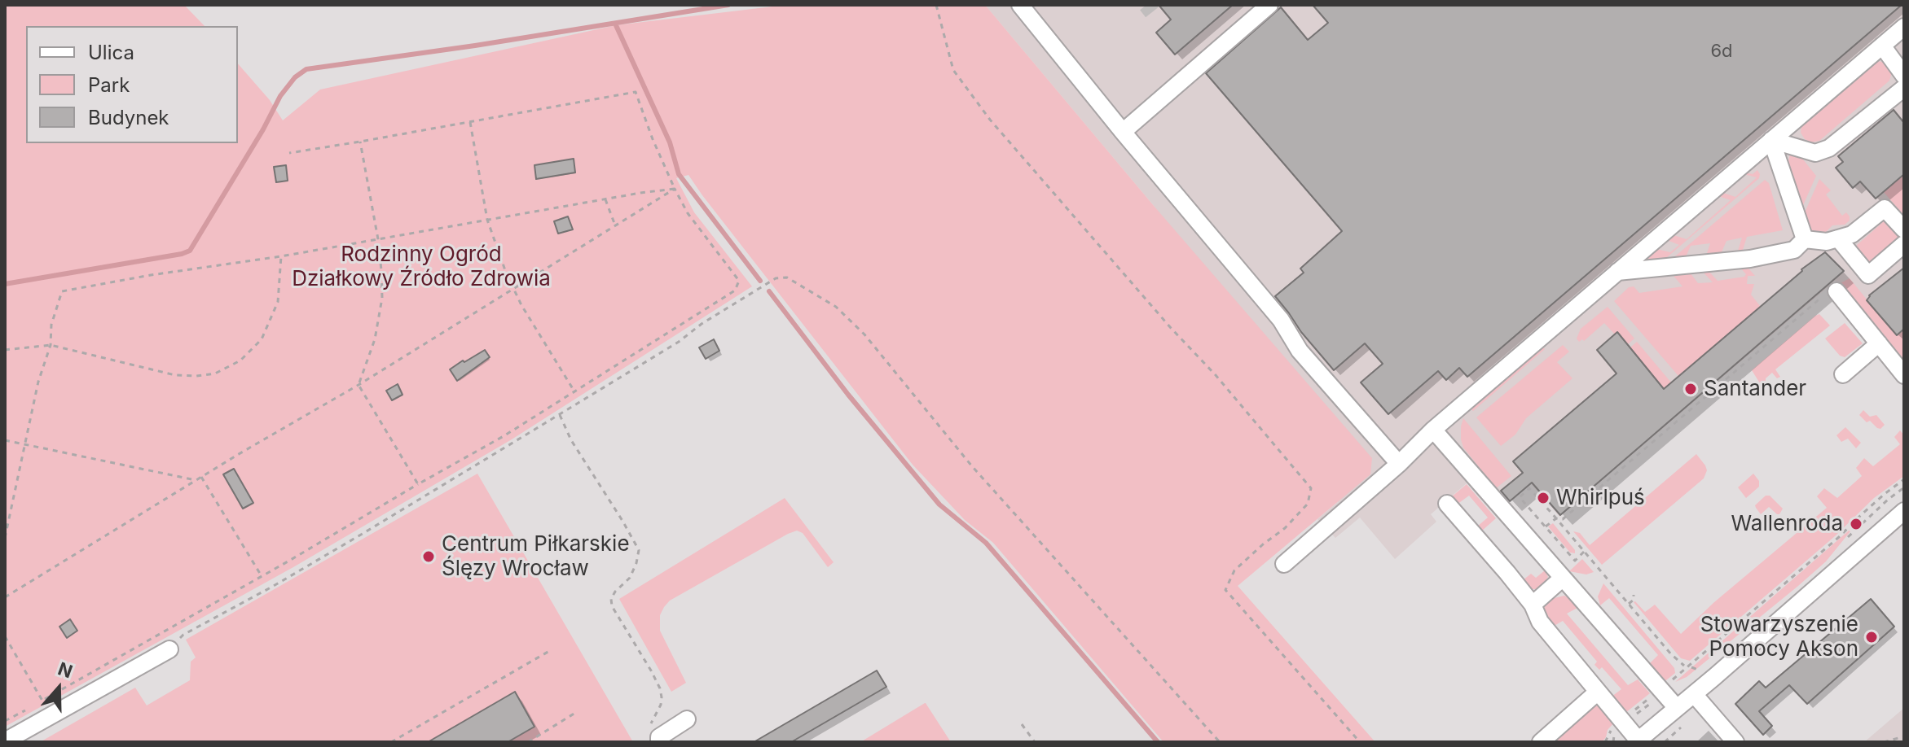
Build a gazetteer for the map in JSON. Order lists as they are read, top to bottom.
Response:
{
  "parks": ["Rodzinny Ogród Działkowy Źródło Zdrowia"],
  "places": [
    "Santander",
    "Whirlpuś",
    "Wallenroda",
    "Centrum Piłkarskie Ślęzy Wrocław",
    "Stowarzyszenie Pomocy Akson"
  ],
  "house_numbers": ["6d"],
  "legend": ["Ulica", "Park", "Budynek"],
  "north": "top"
}
